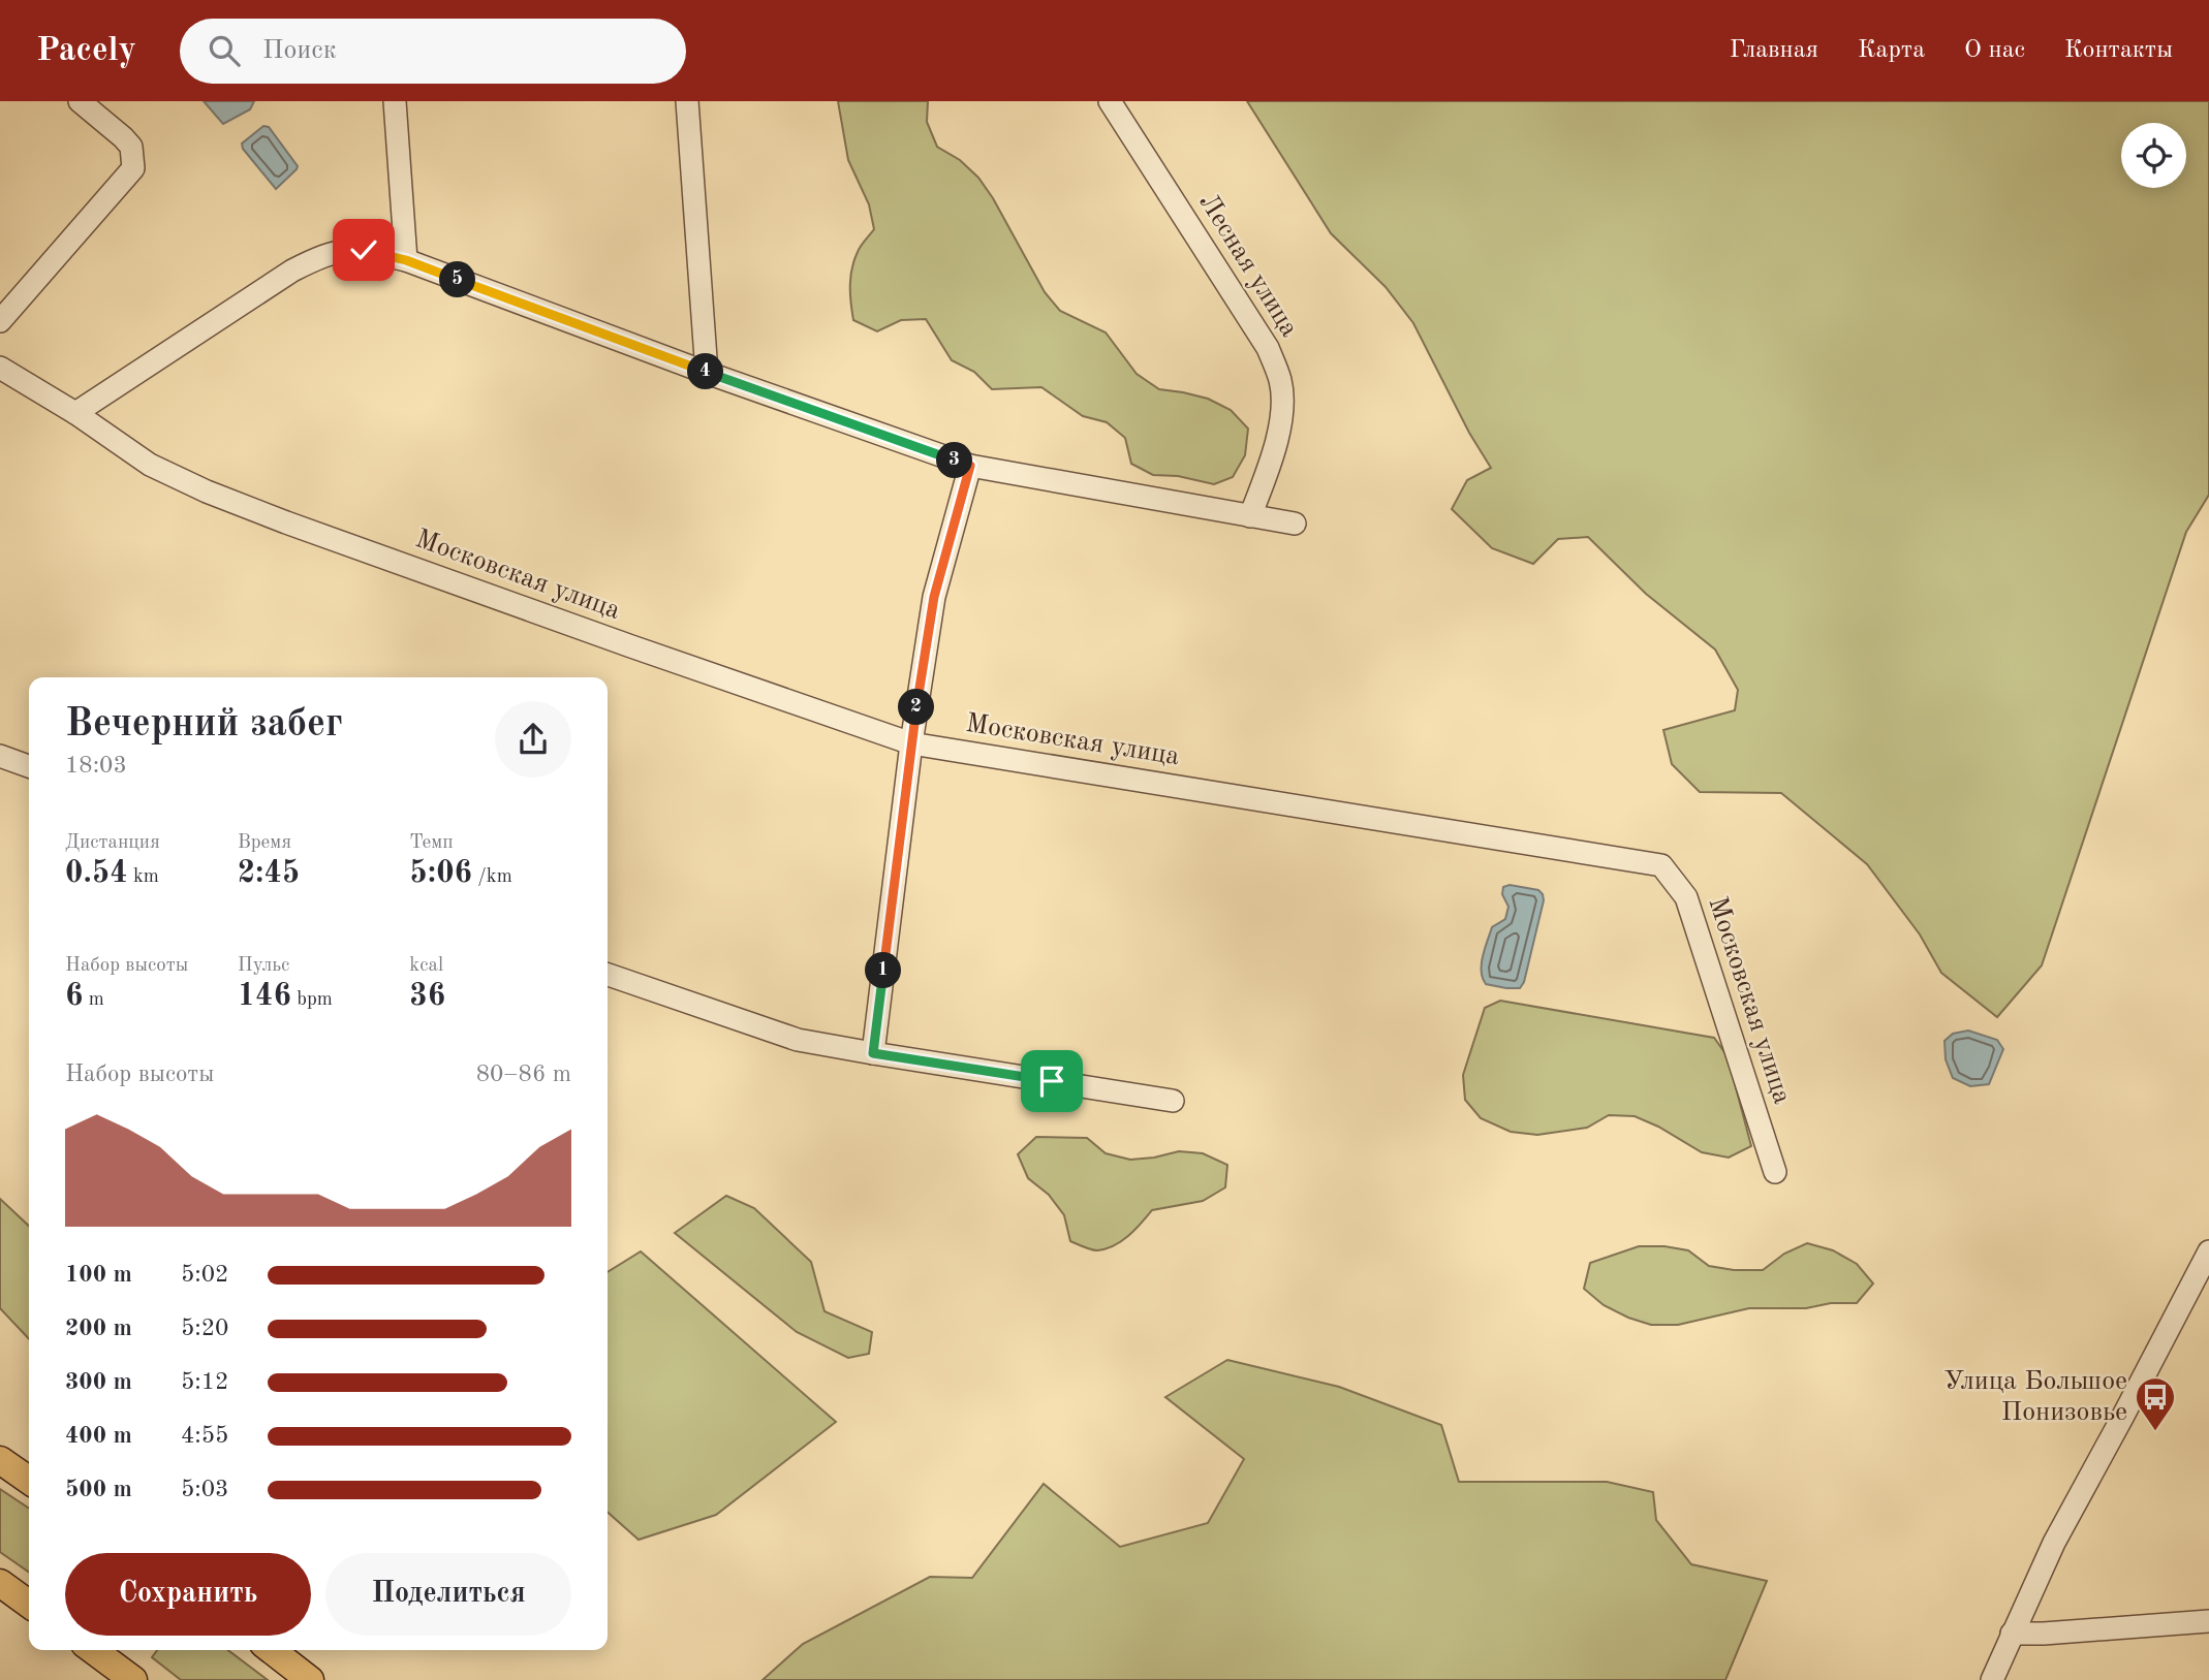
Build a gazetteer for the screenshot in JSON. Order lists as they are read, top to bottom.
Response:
{
  "streets": {
    "street": ["Лесная улица", "Московская улица"]
  },
  "places": {
    "bus stop": ["Улица Большое Понизовье"]
  },
  "page": {
    "header": "Pacely",
    "search": "Поиск",
    "nav": [
      "Главная",
      "Карта",
      "О нас",
      "Контакты"
    ],
    "pins": [
      "5",
      "4",
      "3",
      "2",
      "1"
    ],
    "heading": ["Вечерний забег", "18:03"],
    "stats": [
      ["Дистанция", "0.54 km"],
      ["Время", "2:45"],
      ["Темп", "5:06 /km"],
      ["Набор высоты", "6 m"],
      ["Пульс", "146 bpm"],
      ["kcal", "36"]
    ],
    "chart": ["Набор высоты", "80–86 m"],
    "list": [
      {
        "name": "100 m",
        "note": "5:02"
      },
      {
        "name": "200 m",
        "note": "5:20"
      },
      {
        "name": "300 m",
        "note": "5:12"
      },
      {
        "name": "400 m",
        "note": "4:55"
      },
      {
        "name": "500 m",
        "note": "5:03"
      }
    ],
    "buttons": ["Сохранить", "Поделиться"]
  }
}
